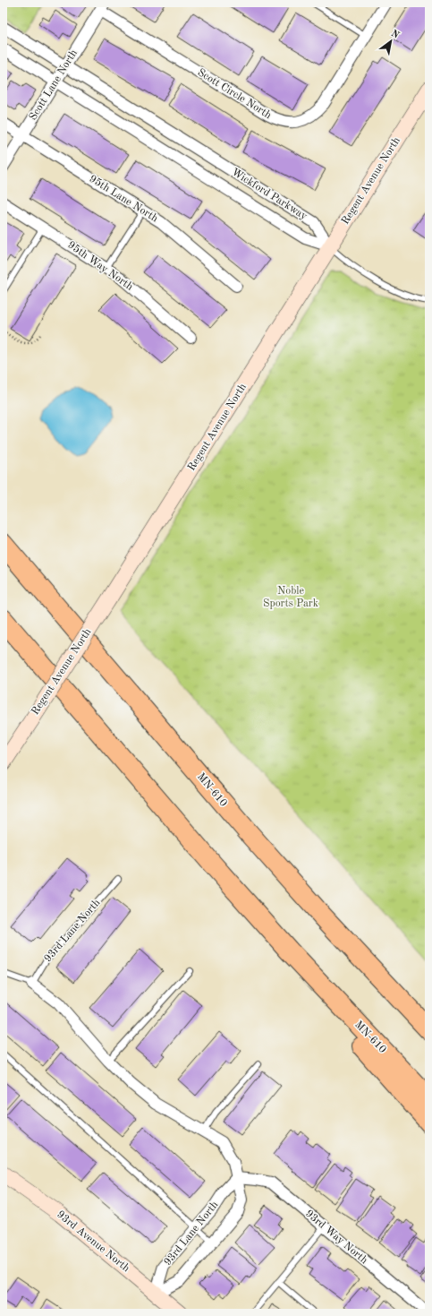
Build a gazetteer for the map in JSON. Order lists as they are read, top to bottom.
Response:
{
  "streets": {
    "highway": ["MN-610"],
    "street": [
      "Scott Lane North",
      "Scott Circle North",
      "Regent Avenue North",
      "Wickford Parkway",
      "95th Lane North",
      "95th Way North",
      "93rd Lane North",
      "93rd Way North",
      "93rd Avenue North"
    ]
  },
  "crossings": [
    ["Scott Lane North", "Scott Circle North"],
    ["Scott Lane North", "Wickford Parkway"],
    ["Scott Lane North", "95th Lane North"],
    ["Regent Avenue North", "Wickford Parkway"],
    ["93rd Lane North", "93rd Way North"],
    ["93rd Lane North", "93rd Avenue North"]
  ],
  "parks": ["Noble Sports Park"],
  "north": "top right"
}
